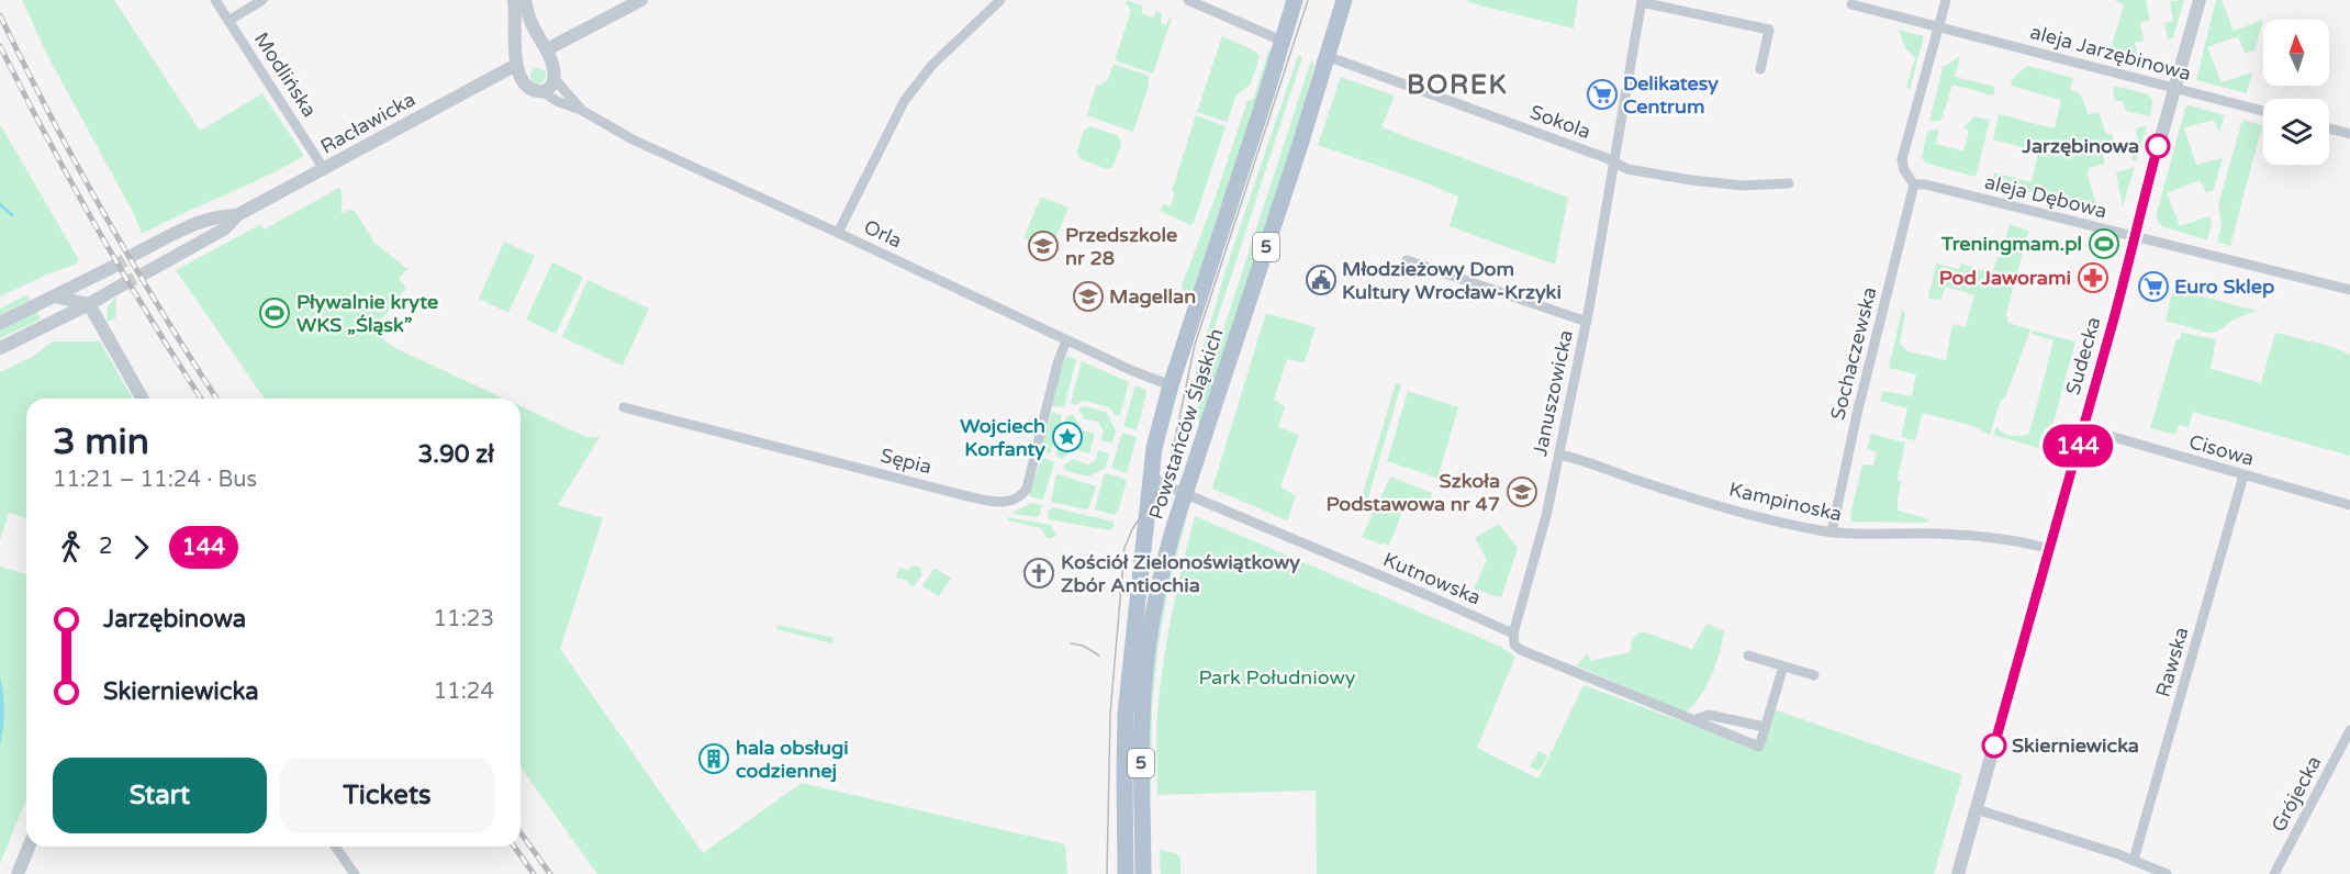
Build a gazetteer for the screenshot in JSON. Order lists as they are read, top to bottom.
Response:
{
  "streets": {
    "main road": ["5", "Powstańców Śląskich"],
    "street": [
      "aleja Jarzębinowa",
      "Modlińska",
      "Sokola",
      "Racławicka",
      "aleja Dębowa",
      "Orla",
      "Sochaczewska",
      "Sudecka",
      "Januszowicka",
      "Cisowa",
      "Sępia",
      "Kampinoska",
      "Kutnowska",
      "Rawska",
      "Grójecka"
    ]
  },
  "crossings": [
    ["aleja Jarzębinowa", "Sudecka"],
    ["Modlińska", "Racławicka"],
    ["Sokola", "Januszowicka"],
    ["Sokola", "Powstańców Śląskich"],
    ["aleja Dębowa", "Sochaczewska"],
    ["aleja Dębowa", "Sudecka"],
    ["Orla", "Powstańców Śląskich"],
    ["Orla", "Sępia"],
    ["Sochaczewska", "Kampinoska"],
    ["Sudecka", "Cisowa"],
    ["Sudecka", "Kampinoska"],
    ["Januszowicka", "Kampinoska"],
    ["Januszowicka", "Kutnowska"],
    ["Powstańców Śląskich", "Kutnowska"],
    ["Cisowa", "Rawska"]
  ],
  "districts": ["BOREK"],
  "parks": ["Park Południowy"],
  "places": {
    "supermarket": ["Delikatesy Centrum", "Euro Sklep"],
    "other": ["Jarzębinowa", "Skierniewicka"],
    "sports": ["Treningmam.pl", "Pływalnie kryte WKS „Śląsk”"],
    "school or university": ["Przedszkole nr 28", "Magellan", "Szkoła Podstawowa nr 47"],
    "pharmacy": ["Pod Jaworami"],
    "public building": ["Młodzieżowy Dom Kultury Wrocław-Krzyki"],
    "place": ["Wojciech Korfanty"],
    "church": ["Kościół Zielonoświątkowy Zbór Antiochia"],
    "building": ["hala obsługi codziennej"]
  },
  "lines": ["bus line 144"],
  "north": "top",
  "page": {
    "on_map": "144",
    "heading": ["3 min", "11:21 – 11:24 · Bus", "3.90 zł"],
    "legs": ["2", "144"],
    "list": [
      {
        "name": "Jarzębinowa",
        "value": "11:23"
      },
      {
        "name": "Skierniewicka",
        "value": "11:24"
      }
    ],
    "buttons": ["Start", "Tickets"]
  }
}
